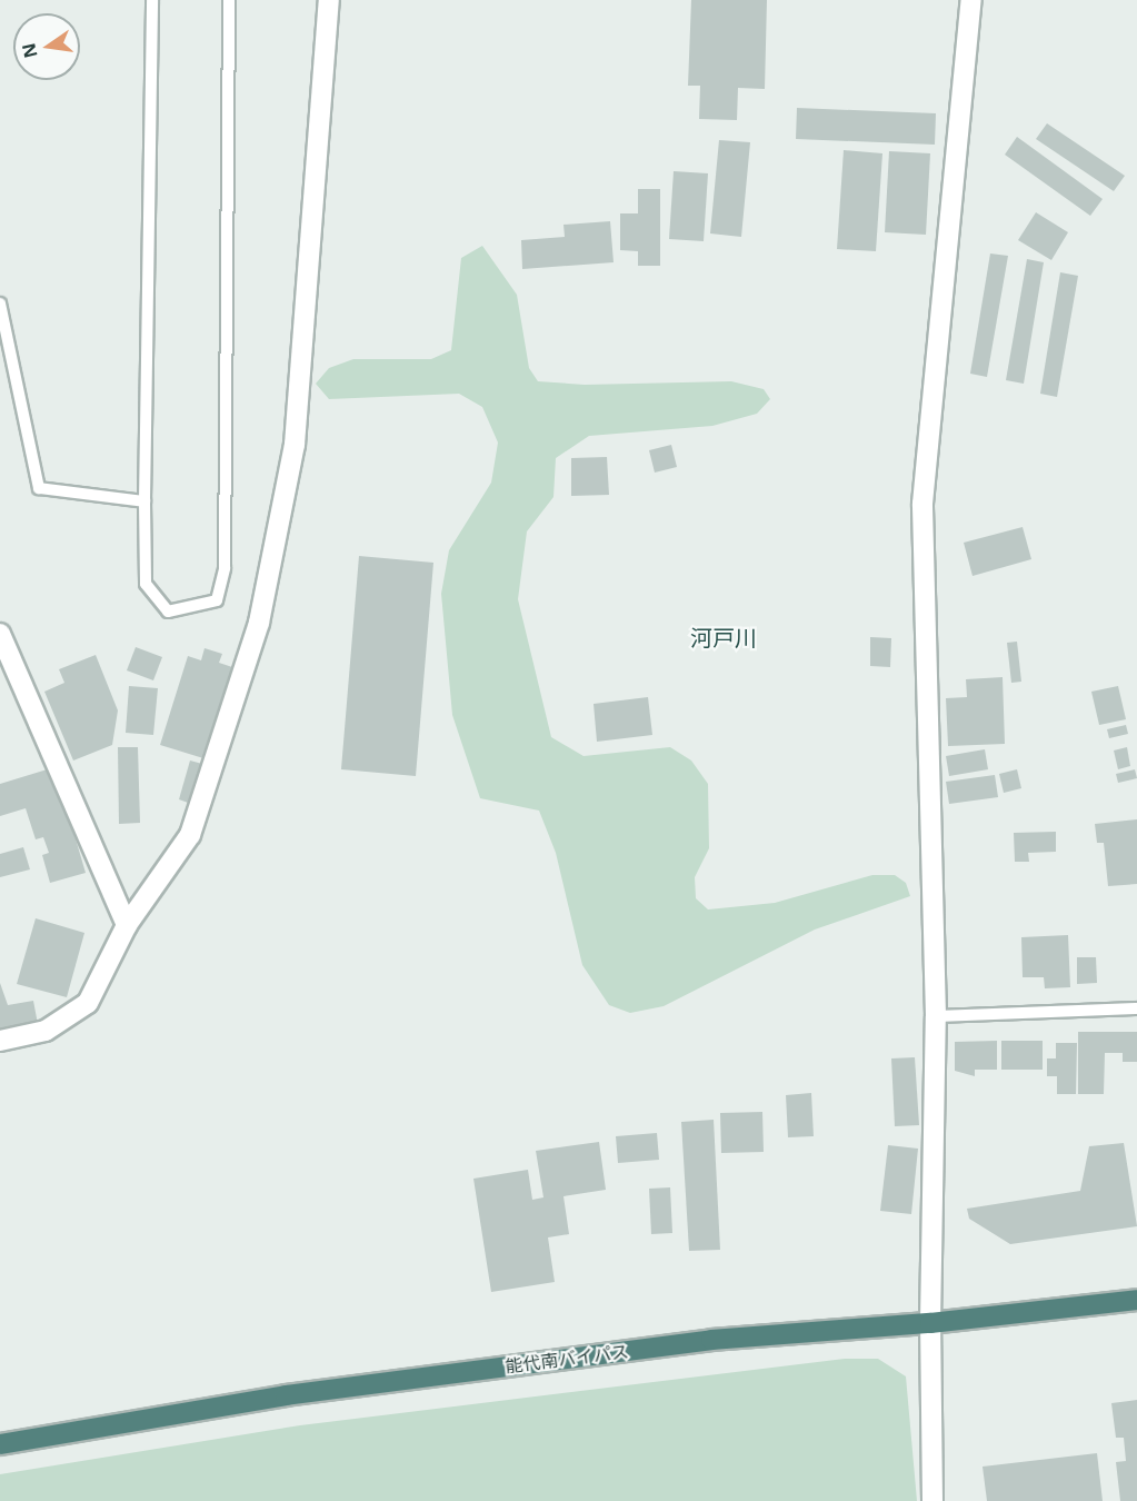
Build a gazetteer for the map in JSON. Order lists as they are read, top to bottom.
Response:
{
  "streets": {
    "highway": ["能代南バイパス"]
  },
  "districts": ["河戸川"],
  "north": "left"
}
